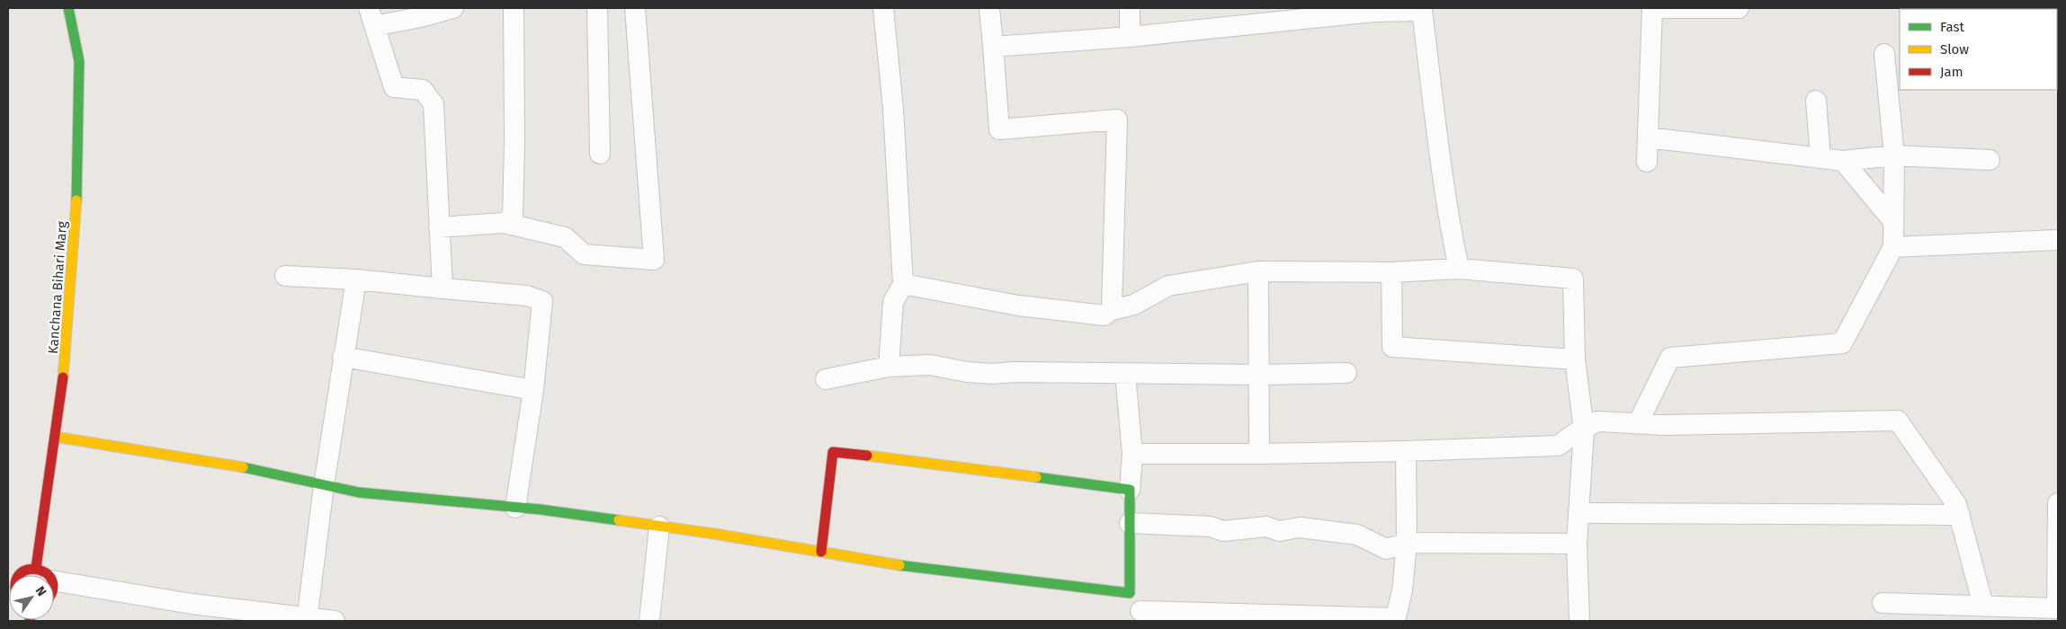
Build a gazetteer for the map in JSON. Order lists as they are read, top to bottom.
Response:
{
  "streets": {
    "street": ["Kanchana Bihari Marg"]
  },
  "legend": ["Fast", "Slow", "Jam"],
  "north": "top right"
}
